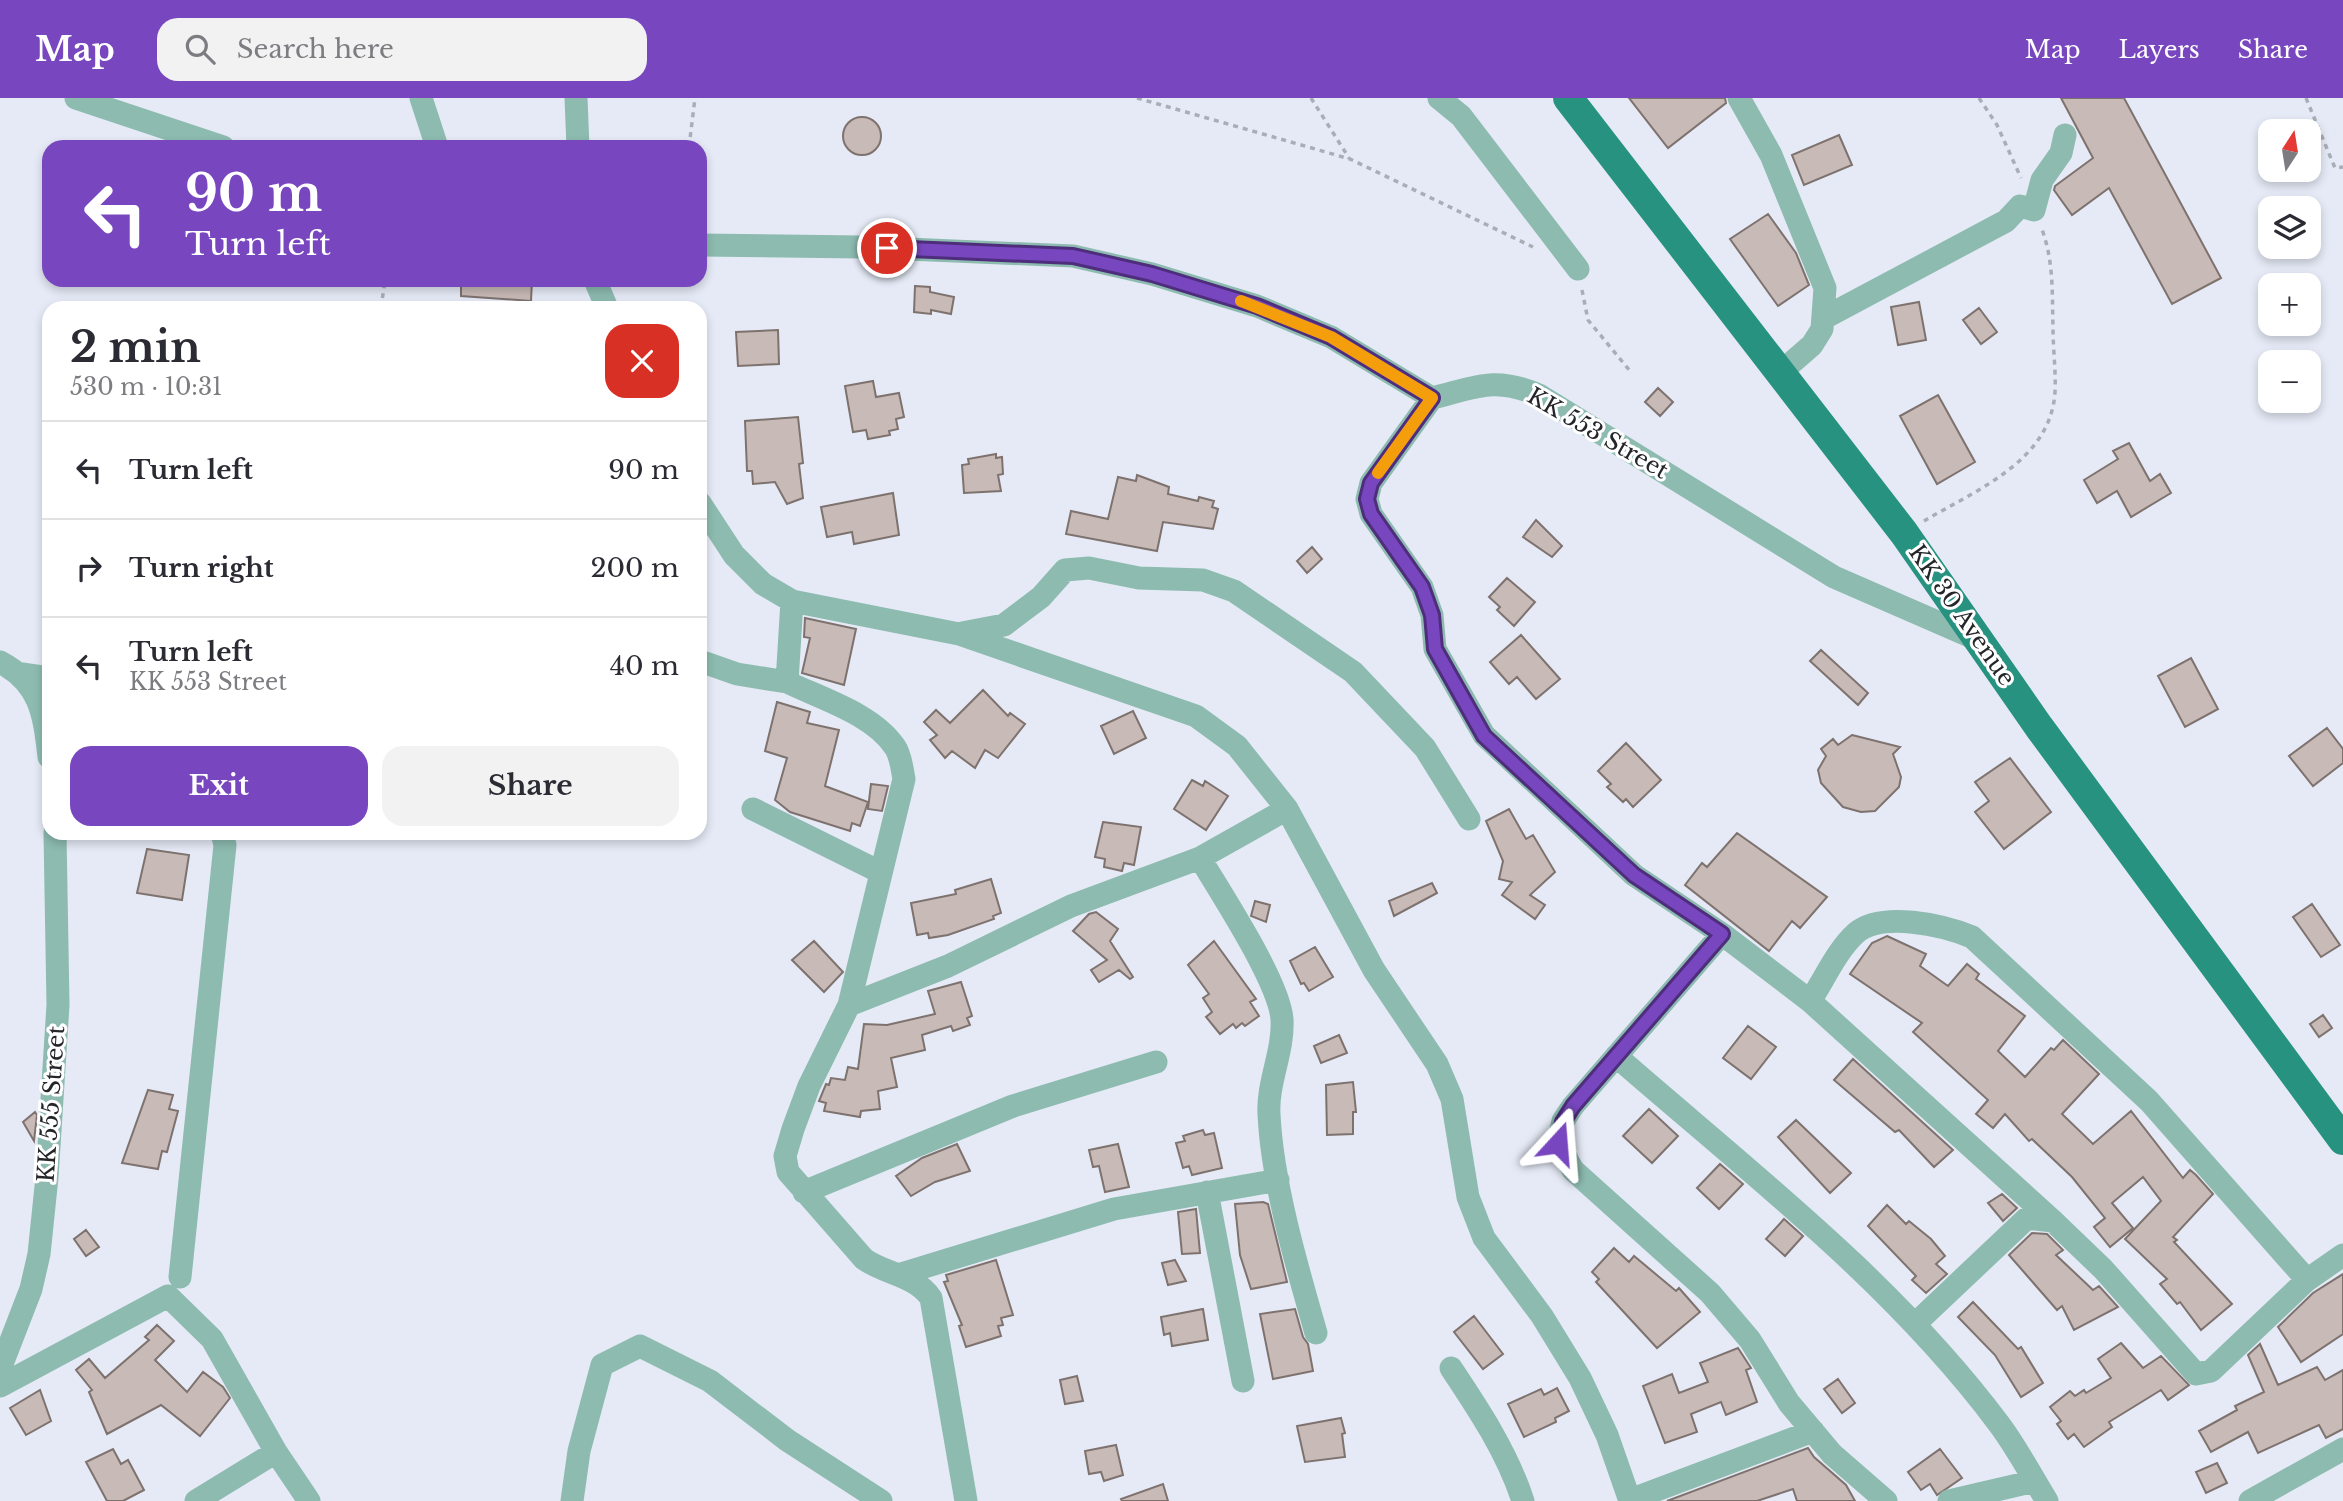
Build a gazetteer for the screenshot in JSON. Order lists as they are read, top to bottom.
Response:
{
  "streets": {
    "main road": ["KK 30 Avenue"],
    "street": ["KK 553 Street", "KK 555 Street"]
  },
  "crossings": [
    ["KK 553 Street", "KK 30 Avenue"]
  ],
  "north": "top",
  "page": {
    "header": "Map",
    "search": "Search here",
    "nav": ["Map", "Layers", "Share"],
    "map_buttons": ["+", "−"],
    "turn": ["90 m", "Turn left"],
    "heading": ["2 min", "530 m · 10:31"],
    "list": [
      {
        "name": "Turn left",
        "value": "90 m"
      },
      {
        "name": "Turn right",
        "value": "200 m"
      },
      {
        "name": "Turn left",
        "note": "KK 553 Street",
        "value": "40 m"
      }
    ],
    "buttons": ["Exit", "Share"]
  }
}
